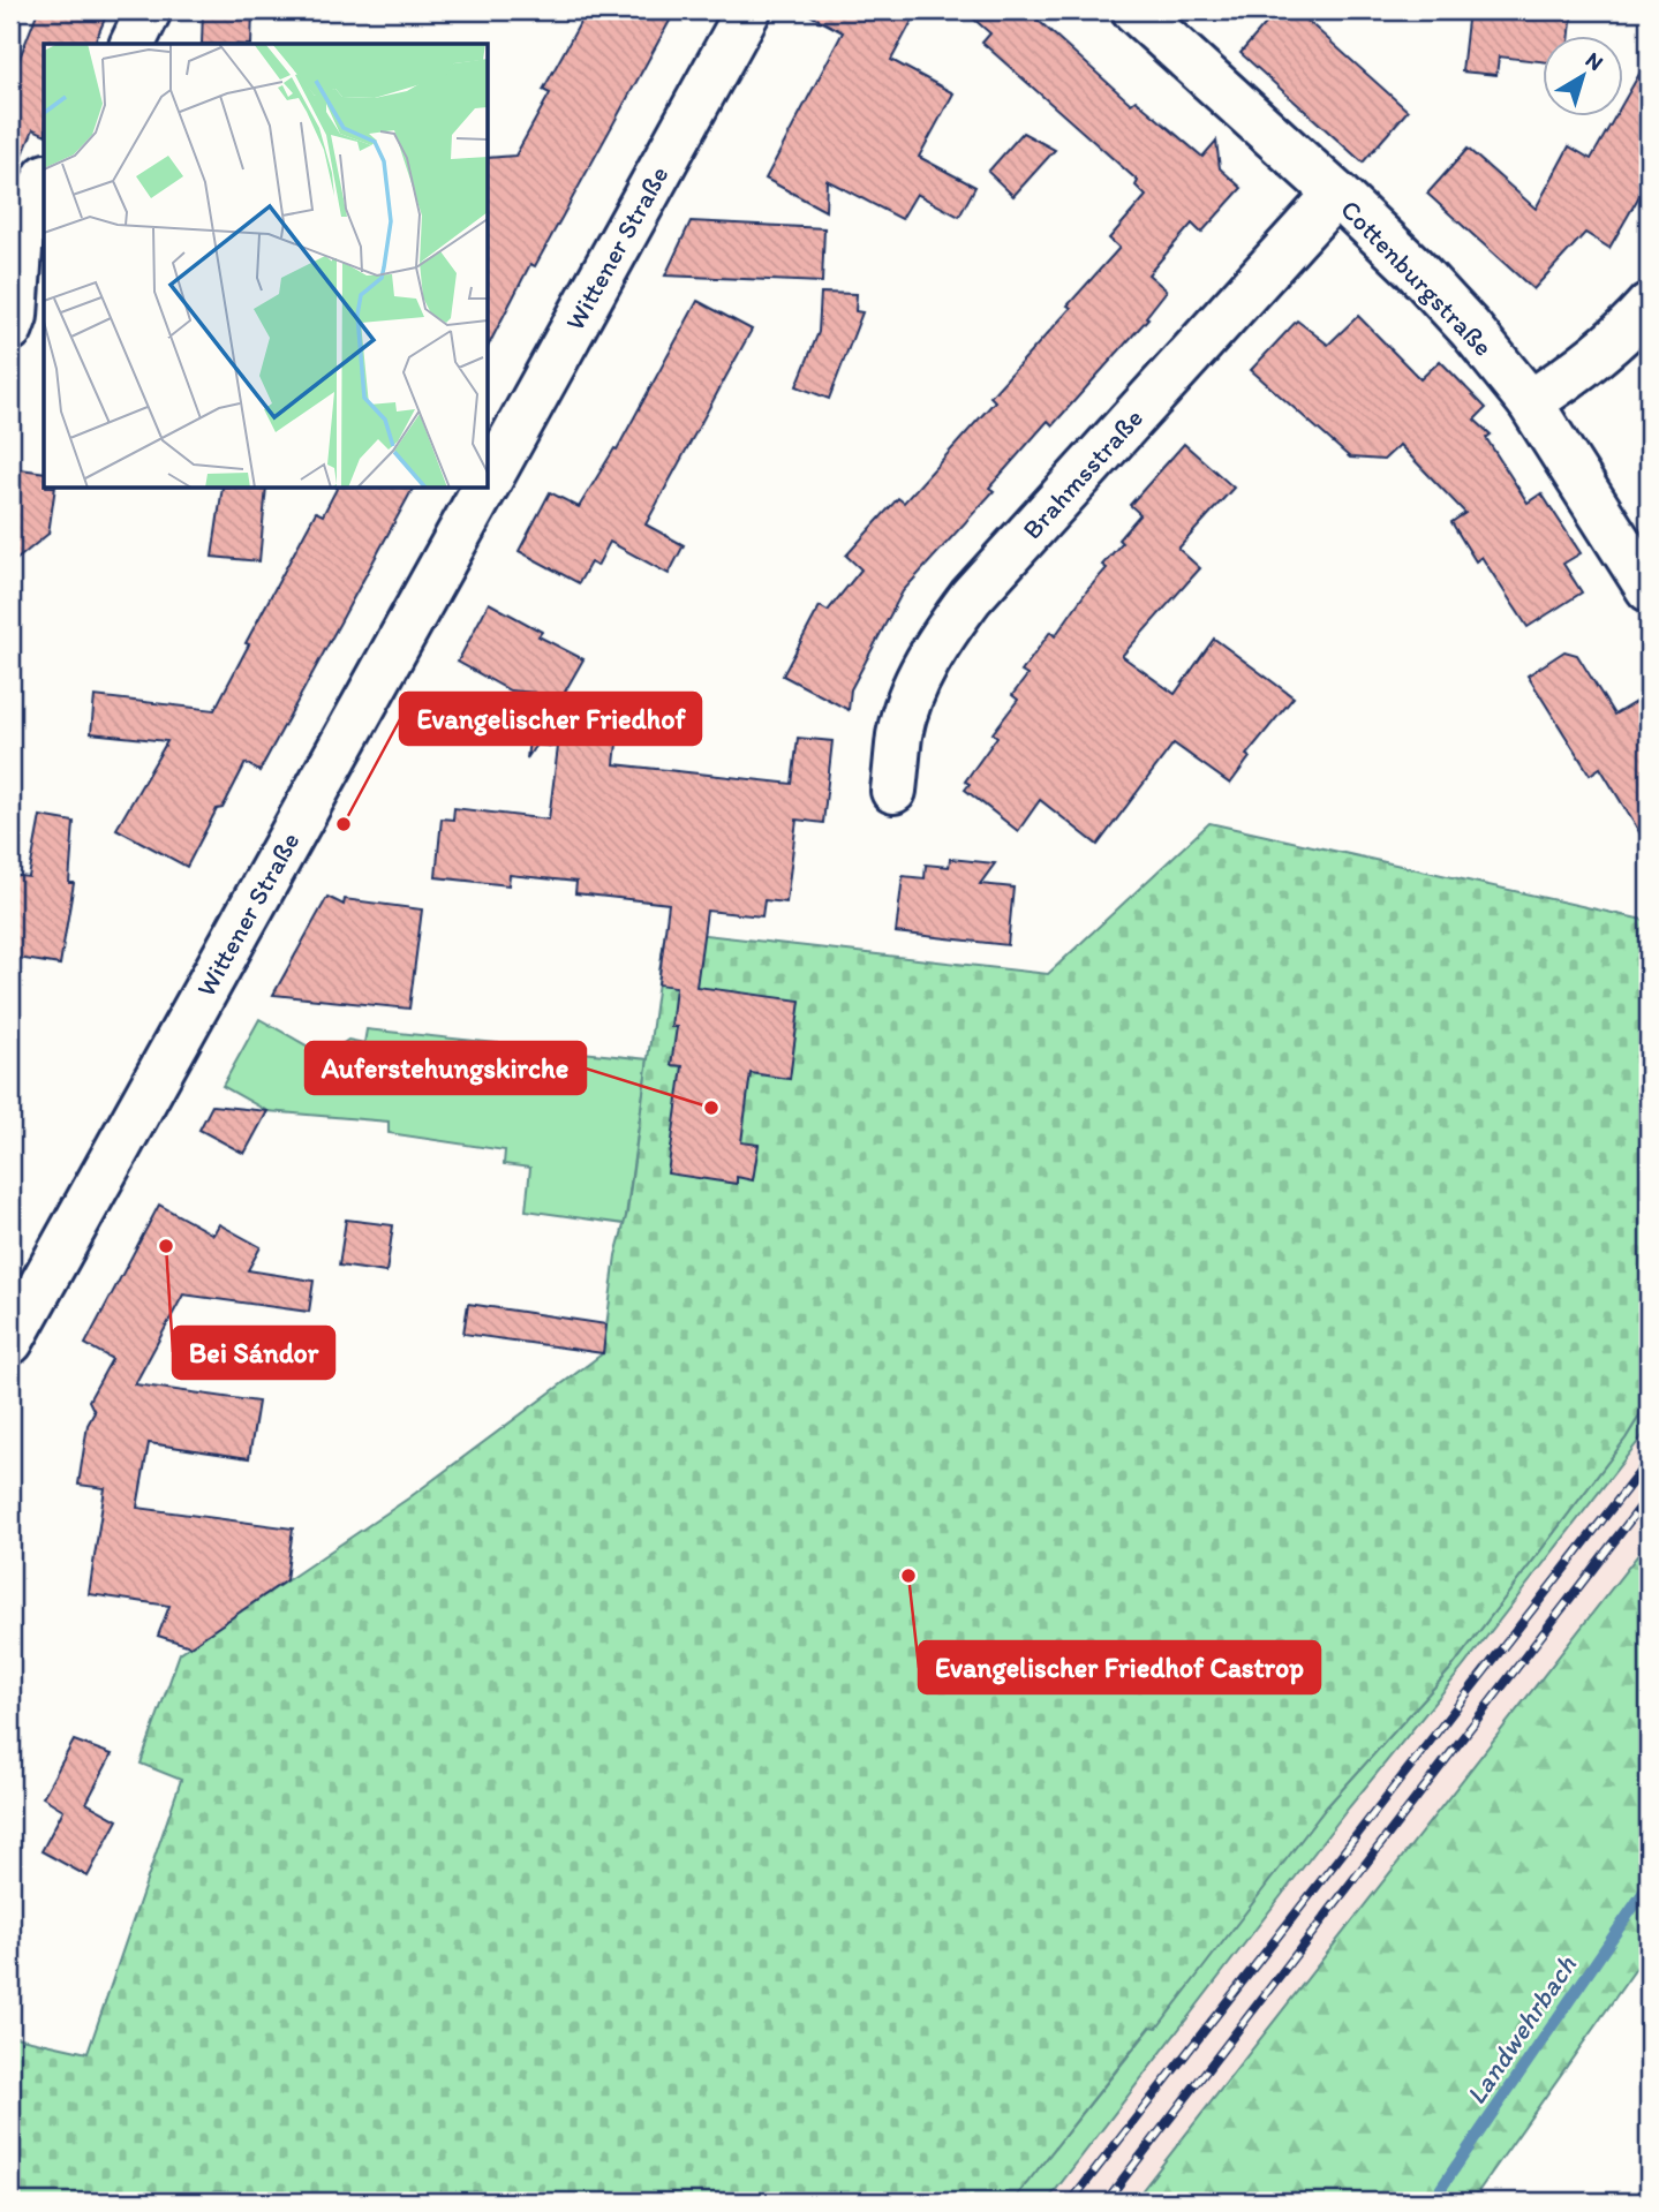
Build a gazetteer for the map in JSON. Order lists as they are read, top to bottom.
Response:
{
  "streets": {
    "street": ["Wittener Straße", "Cottenburgstraße", "Brahmsstraße"]
  },
  "crossings": [
    ["Cottenburgstraße", "Brahmsstraße"]
  ],
  "water": ["Landwehrbach"],
  "places": [
    "Evangelischer Friedhof",
    "Auferstehungskirche",
    "Bei Sándor",
    "Evangelischer Friedhof Castrop"
  ],
  "north": "top right"
}
